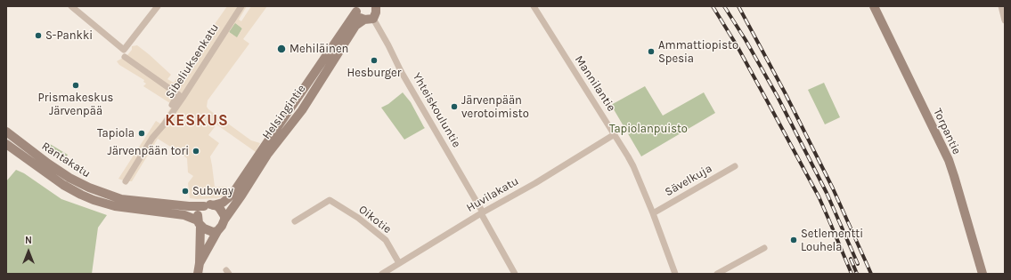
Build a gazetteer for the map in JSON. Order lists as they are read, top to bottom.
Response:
{
  "streets": {
    "street": [
      "Sibeliuksenkatu",
      "Mannilantie",
      "Yhteiskouluntie",
      "Helsingintie",
      "Torpantie",
      "Rantakatu",
      "Sävelkuja",
      "Huvilakatu",
      "Oikotie"
    ]
  },
  "crossings": [
    ["Mannilantie", "Sävelkuja"],
    ["Mannilantie", "Huvilakatu"],
    ["Yhteiskouluntie", "Helsingintie"],
    ["Yhteiskouluntie", "Huvilakatu"],
    ["Helsingintie", "Rantakatu"],
    ["Huvilakatu", "Oikotie"]
  ],
  "districts": ["KESKUS"],
  "parks": ["Tapiolanpuisto"],
  "places": [
    "S-Pankki",
    "Mehiläinen",
    "Ammattiopisto Spesia",
    "Hesburger",
    "Prismakeskus Järvenpää",
    "Järvenpään verotoimisto",
    "Tapiola",
    "Järvenpään tori",
    "Subway",
    "Setlementti Louhela"
  ],
  "north": "top"
}
